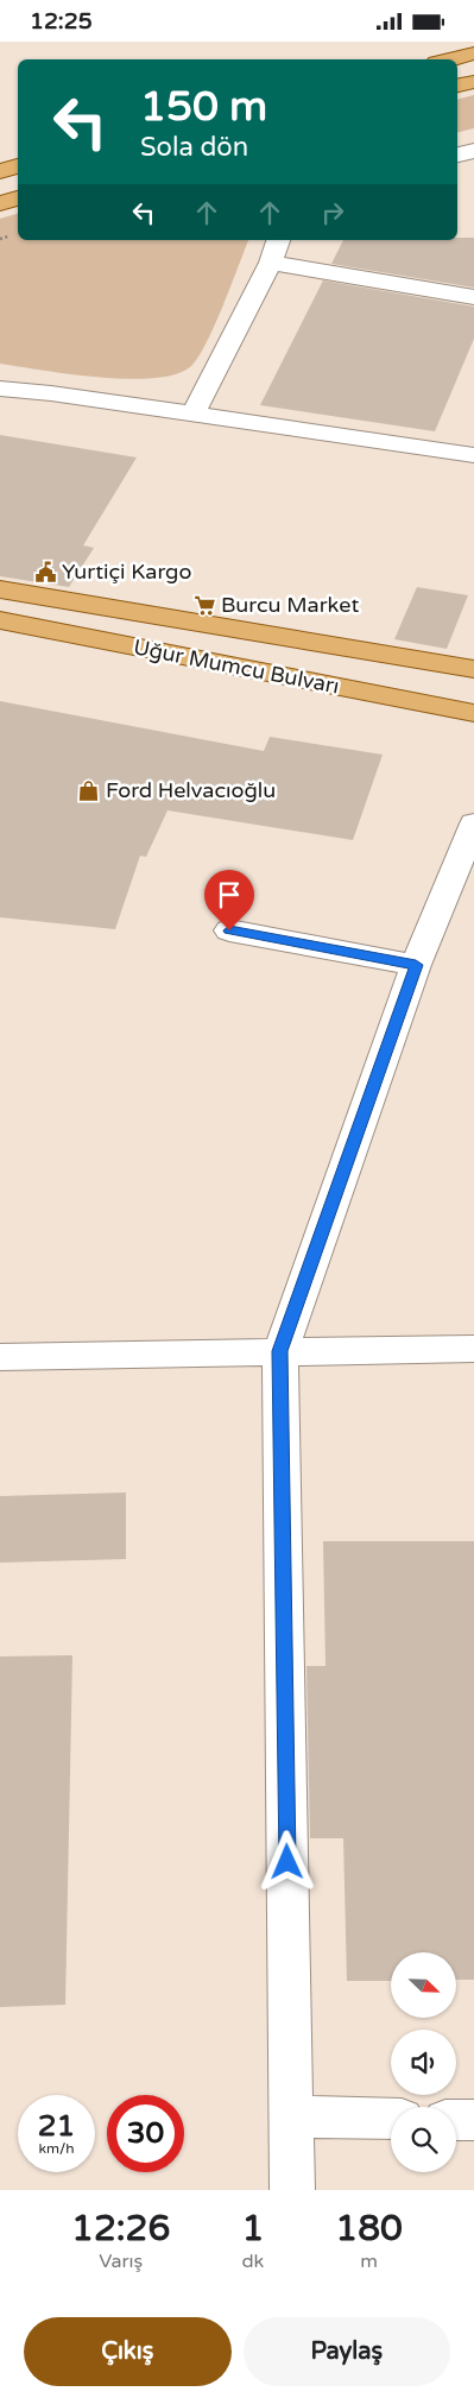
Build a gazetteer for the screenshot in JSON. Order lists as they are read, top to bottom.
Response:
{
  "streets": {
    "main road": ["Uğur Mumcu Bulvarı"]
  },
  "places": {
    "public building": ["Yurtiçi Kargo"],
    "supermarket": ["Burcu Market"],
    "shop": ["Ford Helvacıoğlu"]
  },
  "north": "bottom right",
  "page": {
    "status": "12:25",
    "turn": ["150 m", "Sola dön"],
    "speed": "21 km/h",
    "limit": "30",
    "eta": [
      "12:26",
      "Varış",
      "1",
      "dk",
      "180",
      "m"
    ],
    "buttons": ["Çıkış", "Paylaş"]
  }
}
